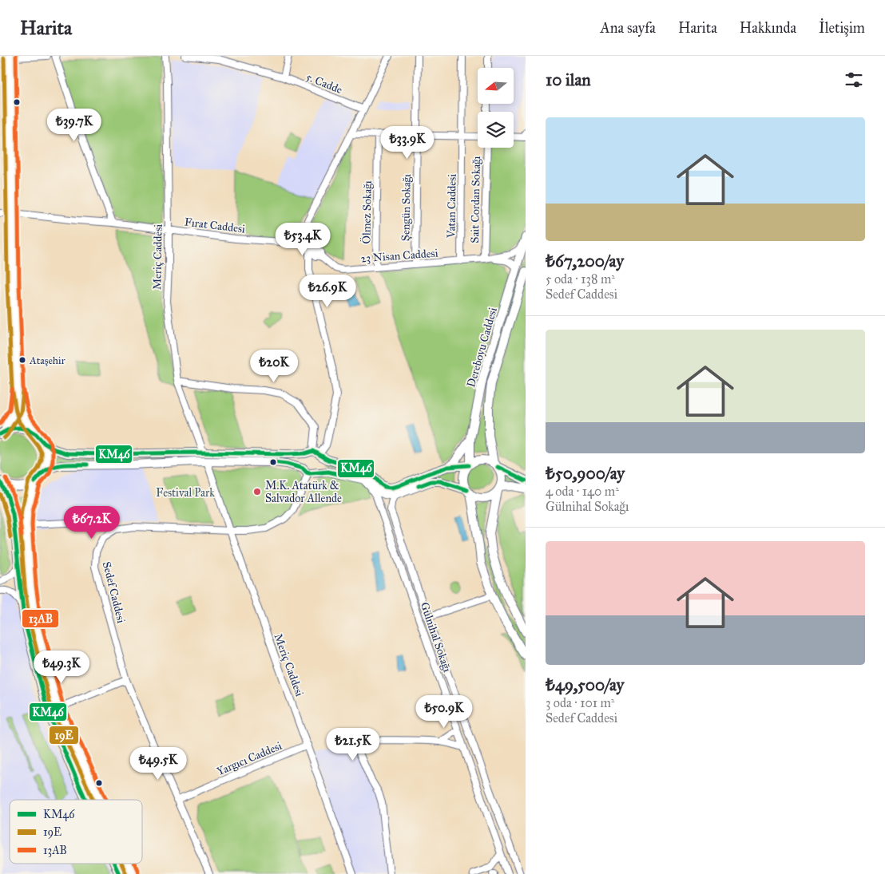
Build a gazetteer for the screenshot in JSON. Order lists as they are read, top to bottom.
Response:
{
  "streets": {
    "main road": ["Dereboyu Caddesi"],
    "street": [
      "5. Cadde",
      "Sait Cordan Sokağı",
      "Vatan Caddesi",
      "Şengün Sokağı",
      "Ölmez Sokağı",
      "Fırat Caddesi",
      "23 Nisan Caddesi",
      "Meriç Caddesi",
      "Sedef Caddesi",
      "Gülnihal Sokağı",
      "Yargıcı Caddesi"
    ]
  },
  "crossings": [
    ["5. Cadde", "Fırat Caddesi"],
    ["Sait Cordan Sokağı", "23 Nisan Caddesi"],
    ["Vatan Caddesi", "23 Nisan Caddesi"],
    ["Şengün Sokağı", "23 Nisan Caddesi"],
    ["Ölmez Sokağı", "23 Nisan Caddesi"],
    ["Fırat Caddesi", "Meriç Caddesi"],
    ["Meriç Caddesi", "Yargıcı Caddesi"],
    ["Sedef Caddesi", "Yargıcı Caddesi"]
  ],
  "parks": ["Festival Park"],
  "places": ["Ataşehir", "M.K. Atatürk & Salvador Allende"],
  "lines": ["transit line 13AB", "transit line 19E", "transit line KM46"],
  "legend": ["KM46", "19E", "13AB"],
  "north": "left",
  "page": {
    "header": "Harita",
    "nav": [
      "Ana sayfa",
      "Harita",
      "Hakkında",
      "İletişim"
    ],
    "heading": "10 ilan",
    "list": [
      {
        "name": "₺67,200/ay",
        "note": "5 oda · 138 m² · Sedef Caddesi"
      },
      {
        "name": "₺50,900/ay",
        "note": "4 oda · 140 m² · Gülnihal Sokağı"
      },
      {
        "name": "₺49,500/ay",
        "note": "3 oda · 101 m² · Sedef Caddesi"
      }
    ],
    "price": [
      "₺39.7K",
      "₺33.9K",
      "₺53.4K",
      "₺26.9K",
      "₺20K",
      "₺67.2K",
      "₺49.3K",
      "₺50.9K",
      "₺21.5K",
      "₺49.5K"
    ]
  }
}
